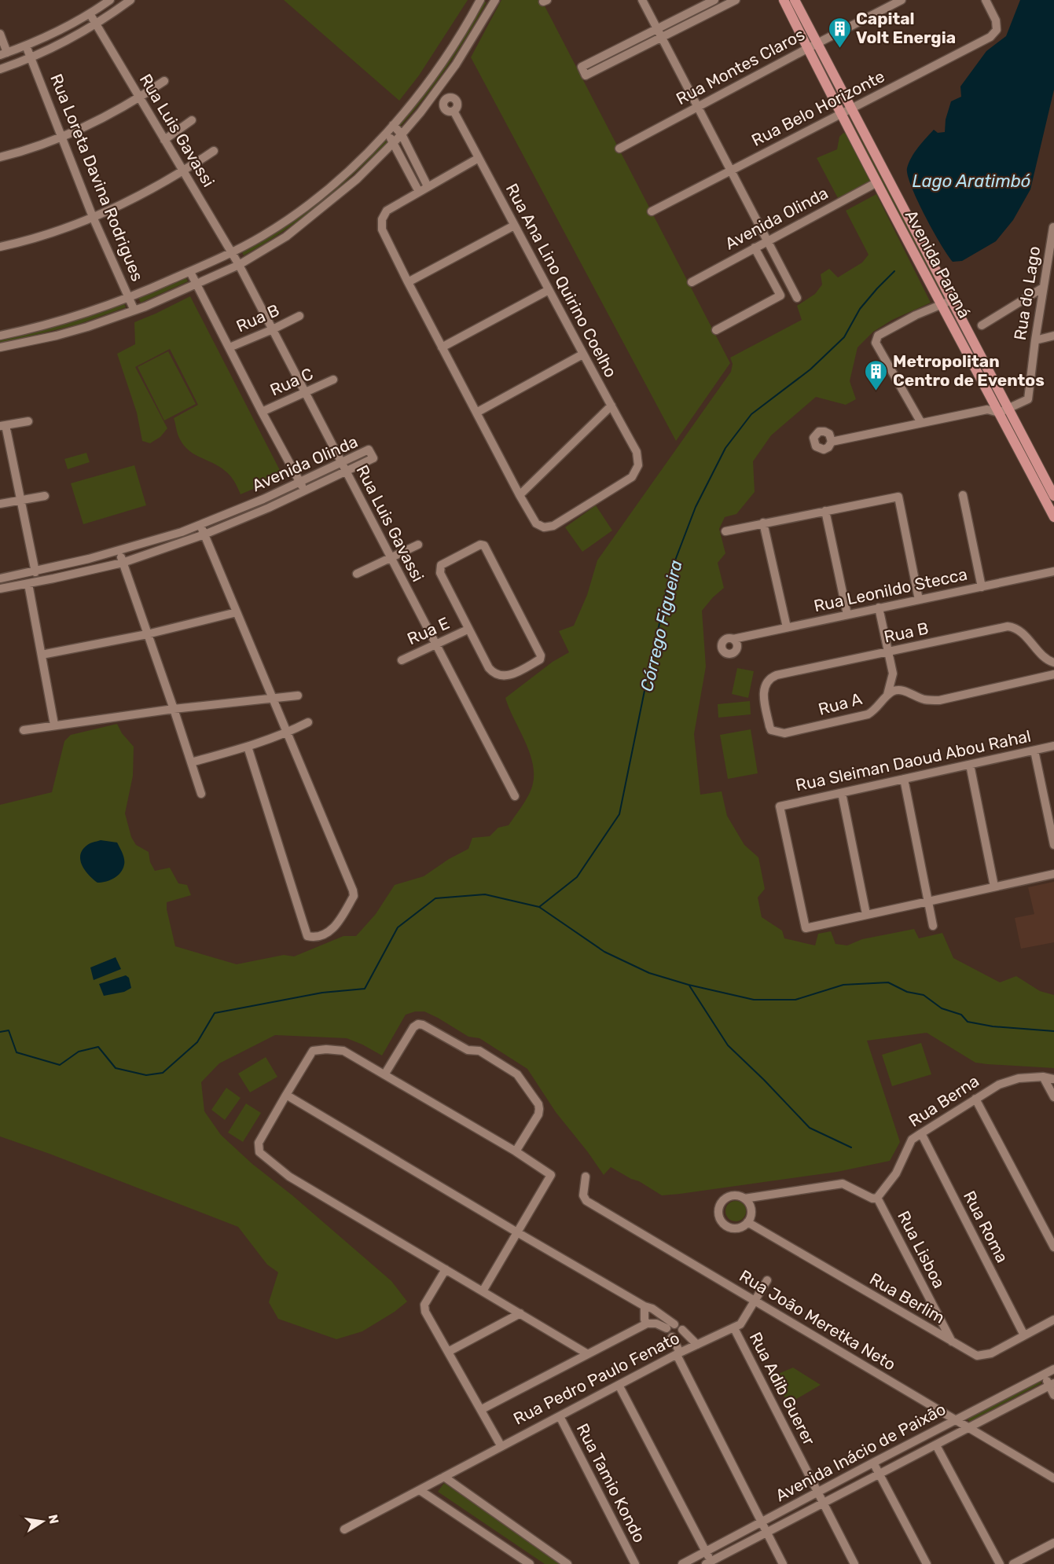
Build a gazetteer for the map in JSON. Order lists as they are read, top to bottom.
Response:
{
  "streets": {
    "main road": ["Avenida Paraná"],
    "street": [
      "Rua Montes Claros",
      "Rua Belo Horizonte",
      "Rua Luis Gavassi",
      "Rua Loreta Davina Rodrigues",
      "Avenida Olinda",
      "Rua Ana Lino Quirino Coelho",
      "Rua do Lago",
      "Rua B",
      "Rua C",
      "Rua Leonildo Stecca",
      "Rua E",
      "Rua A",
      "Rua Sleiman Daoud Abou Rahal",
      "Rua Berna",
      "Rua Roma",
      "Rua Lisboa",
      "Rua Berlim",
      "Rua João Meretka Neto",
      "Rua Pedro Paulo Fenato",
      "Rua Adib Guerer",
      "Avenida Inácio de Paixão",
      "Rua Tamio Kondo"
    ]
  },
  "crossings": [
    ["Rua Montes Claros", "Avenida Paraná"],
    ["Rua Belo Horizonte", "Avenida Paraná"],
    ["Rua Luis Gavassi", "Avenida Olinda"],
    ["Rua Luis Gavassi", "Rua B"],
    ["Rua Luis Gavassi", "Rua C"],
    ["Rua Luis Gavassi", "Rua E"],
    ["Avenida Olinda", "Avenida Paraná"],
    ["Avenida Paraná", "Rua do Lago"],
    ["Rua B", "Rua A"],
    ["Rua Berna", "Rua Roma"],
    ["Rua Berna", "Rua Lisboa"],
    ["Rua Roma", "Rua Berlim"],
    ["Rua Lisboa", "Rua Berlim"],
    ["Rua João Meretka Neto", "Rua Pedro Paulo Fenato"],
    ["Rua João Meretka Neto", "Avenida Inácio de Paixão"],
    ["Rua Pedro Paulo Fenato", "Rua Adib Guerer"],
    ["Rua Pedro Paulo Fenato", "Rua Tamio Kondo"],
    ["Rua Adib Guerer", "Avenida Inácio de Paixão"]
  ],
  "water": ["Lago Aratimbó", "Córrego Figueira"],
  "places": {
    "building": ["Capital Volt Energia", "Metropolitan Centro de Eventos"]
  },
  "north": "right"
}
